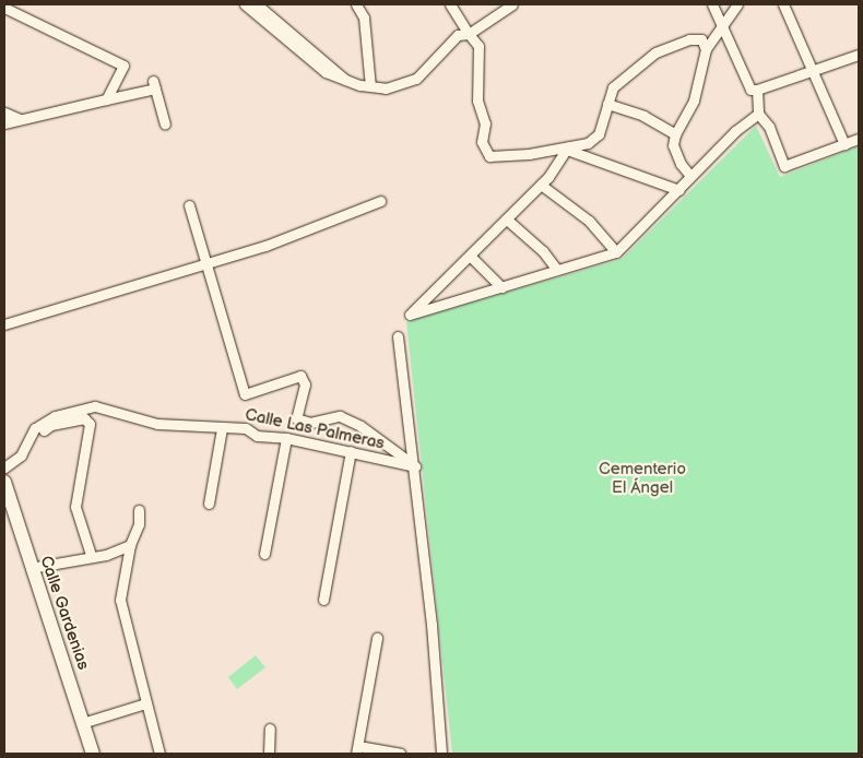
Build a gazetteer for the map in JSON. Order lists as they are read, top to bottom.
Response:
{
  "streets": {
    "street": ["Calle Las Palmeras", "Calle Gardenias"]
  },
  "parks": ["Cementerio El Ángel"]
}
